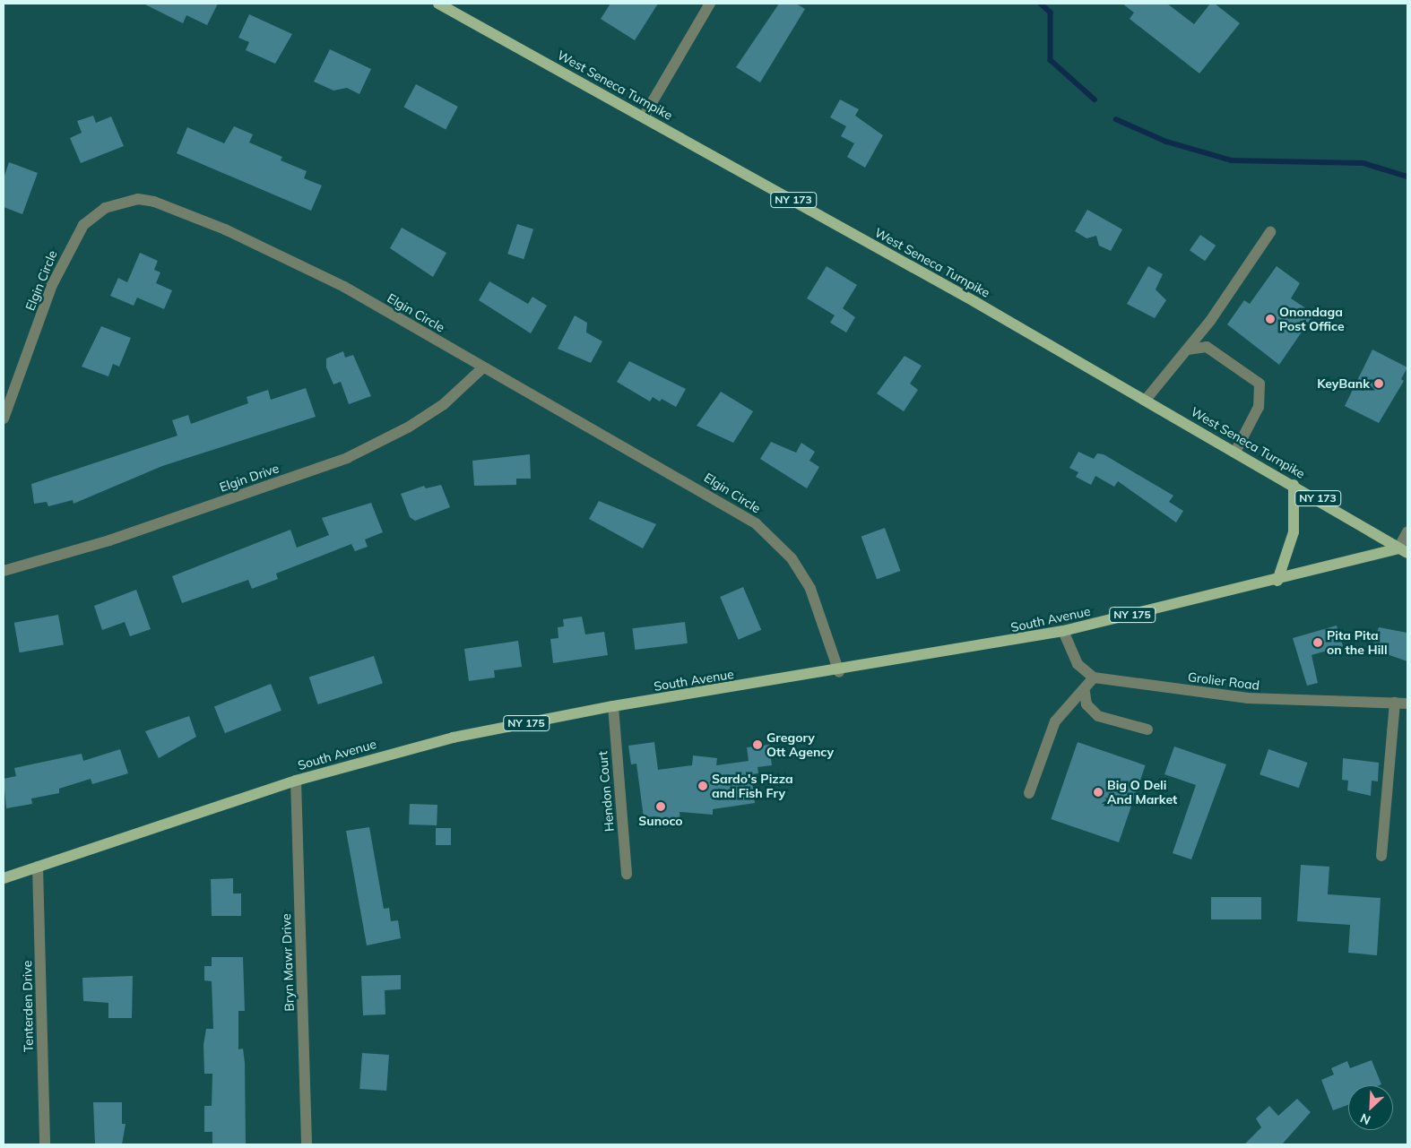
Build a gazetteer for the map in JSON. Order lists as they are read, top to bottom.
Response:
{
  "streets": {
    "main road": [
      "West Seneca Turnpike",
      "NY 173",
      "NY 175",
      "South Avenue"
    ],
    "street": [
      "Elgin Circle",
      "Elgin Drive",
      "Grolier Road",
      "Hendon Court",
      "Bryn Mawr Drive",
      "Tenterden Drive"
    ]
  },
  "crossings": [
    ["West Seneca Turnpike", "South Avenue"],
    ["Elgin Circle", "Elgin Drive"],
    ["Elgin Circle", "South Avenue"],
    ["South Avenue", "Hendon Court"],
    ["South Avenue", "Bryn Mawr Drive"],
    ["South Avenue", "Tenterden Drive"]
  ],
  "places": [
    "Onondaga Post Office",
    "KeyBank",
    "Pita Pita on the Hill",
    "Gregory Ott Agency",
    "Sardo's Pizza and Fish Fry",
    "Big O Deli And Market",
    "Sunoco"
  ],
  "north": "bottom left"
}
